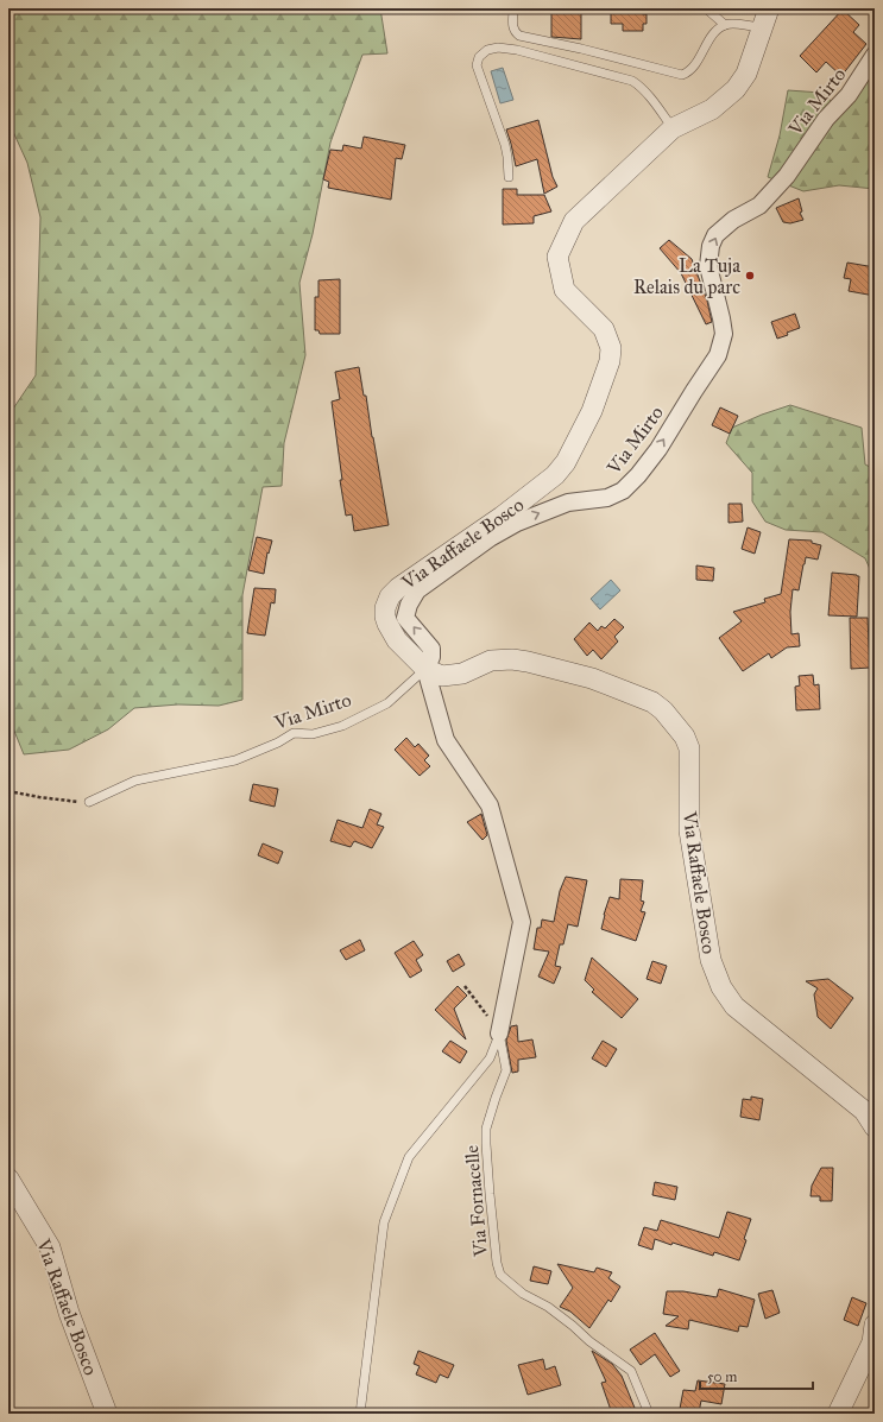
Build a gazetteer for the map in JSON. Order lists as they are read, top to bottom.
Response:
{
  "streets": {
    "street": ["Via Mirto", "Via Raffaele Bosco"],
    "lane": ["Via Fornacelle"]
  },
  "crossings": [
    ["Via Mirto", "Via Raffaele Bosco"]
  ],
  "one_way": ["Via Mirto"],
  "places": ["La Tuja Relais du parc"],
  "scale_bar": "50 m"
}
